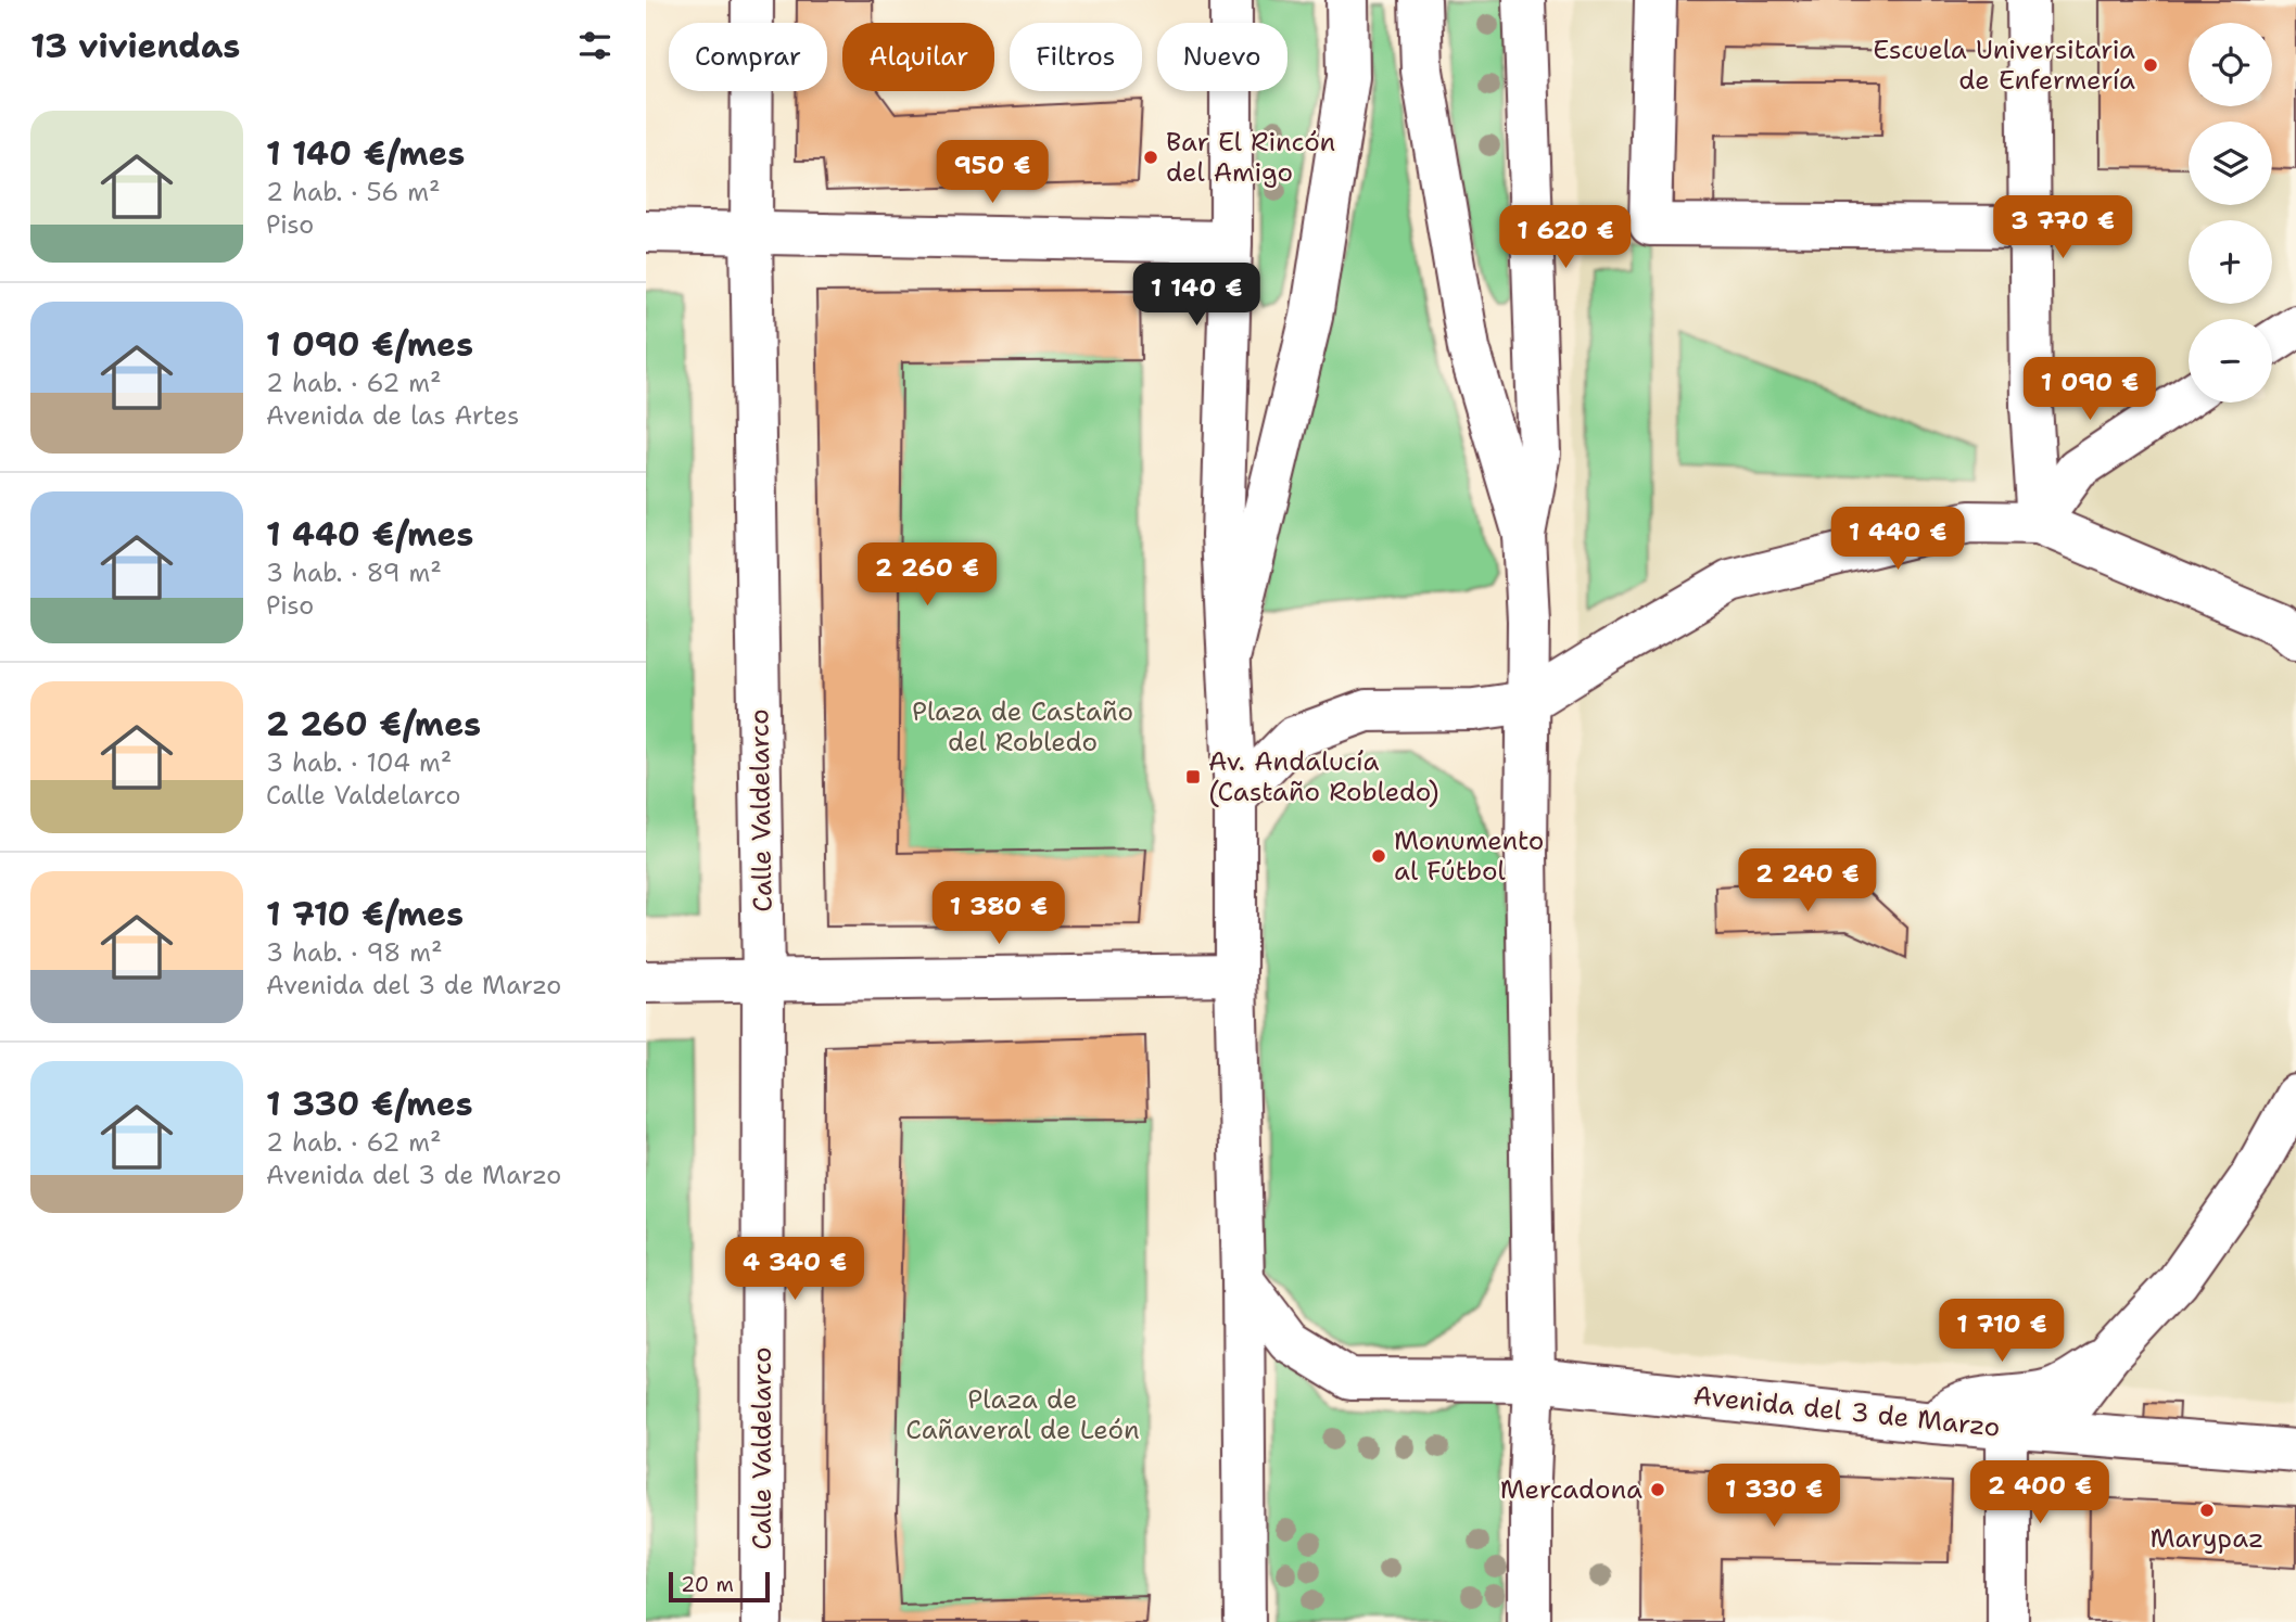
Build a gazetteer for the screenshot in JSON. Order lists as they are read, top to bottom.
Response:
{
  "streets": {
    "main road": ["Calle Valdelarco", "Avenida del 3 de Marzo"]
  },
  "parks": ["Plaza de Castaño del Robledo", "Plaza de Cañaveral de León"],
  "places": {
    "other": [
      "Escuela Universitaria de Enfermería",
      "Bar El Rincón del Amigo",
      "Monumento al Fútbol",
      "Mercadona",
      "Marypaz"
    ],
    "transit": ["Av. Andalucía (Castaño Robledo)"]
  },
  "scale_bar": "20 m",
  "page": {
    "heading": "13 viviendas",
    "map_buttons": ["+", "−"],
    "chip": [
      "Comprar",
      "Alquilar",
      "Filtros",
      "Nuevo"
    ],
    "list": [
      {
        "name": "1 140 €/mes",
        "note": "2 hab. · 56 m² · Piso"
      },
      {
        "name": "1 090 €/mes",
        "note": "2 hab. · 62 m² · Avenida de las Artes"
      },
      {
        "name": "1 440 €/mes",
        "note": "3 hab. · 89 m² · Piso"
      },
      {
        "name": "2 260 €/mes",
        "note": "3 hab. · 104 m² · Calle Valdelarco"
      },
      {
        "name": "1 710 €/mes",
        "note": "3 hab. · 98 m² · Avenida del 3 de Marzo"
      },
      {
        "name": "1 330 €/mes",
        "note": "2 hab. · 62 m² · Avenida del 3 de Marzo"
      }
    ],
    "price": [
      "950 €",
      "3 770 €",
      "1 620 €",
      "1 140 €",
      "1 090 €",
      "1 440 €",
      "2 260 €",
      "2 240 €",
      "1 380 €",
      "4 340 €",
      "1 710 €",
      "2 400 €",
      "1 330 €"
    ],
    "scale": "20 m"
  }
}
